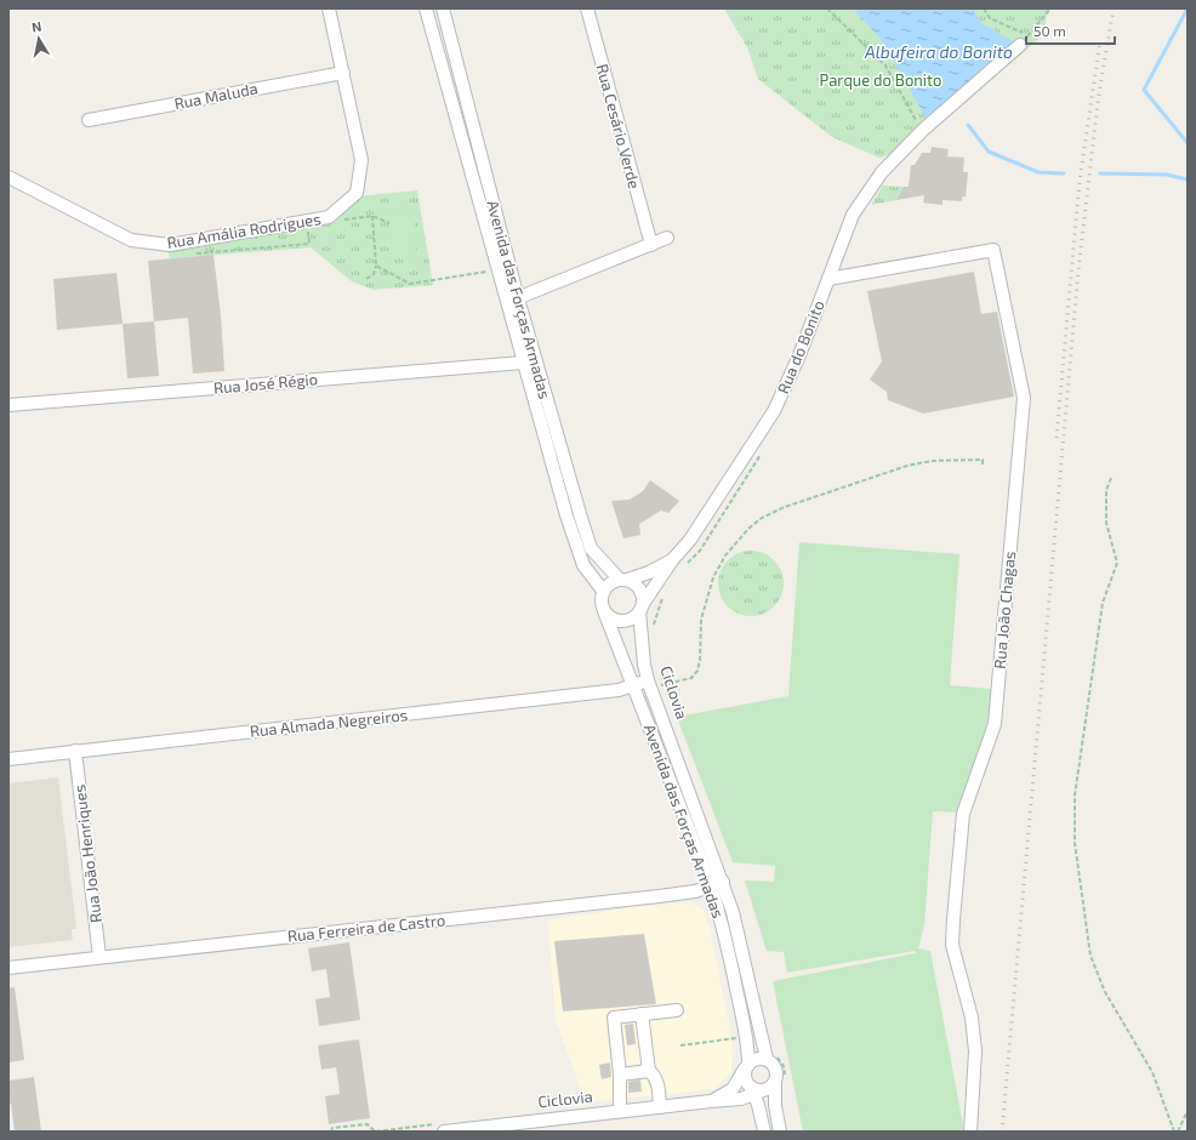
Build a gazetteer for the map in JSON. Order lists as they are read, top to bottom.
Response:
{
  "streets": {
    "street": [
      "Rua Maluda",
      "Rua Cesário Verde",
      "Rua Amália Rodrigues",
      "Avenida das Forças Armadas",
      "Rua do Bonito",
      "Rua José Régio",
      "Rua João Chagas",
      "Rua Almada Negreiros",
      "Rua João Henriques",
      "Rua Ferreira de Castro"
    ],
    "path": ["Ciclovia"]
  },
  "crossings": [
    ["Rua Maluda", "Rua Amália Rodrigues"],
    ["Avenida das Forças Armadas", "Rua do Bonito"],
    ["Avenida das Forças Armadas", "Rua José Régio"],
    ["Avenida das Forças Armadas", "Ciclovia"],
    ["Avenida das Forças Armadas", "Rua Almada Negreiros"],
    ["Avenida das Forças Armadas", "Rua Ferreira de Castro"],
    ["Rua do Bonito", "Rua João Chagas"],
    ["Ciclovia", "Rua Almada Negreiros"],
    ["Rua Almada Negreiros", "Rua João Henriques"],
    ["Rua João Henriques", "Rua Ferreira de Castro"]
  ],
  "water": ["Albufeira do Bonito"],
  "parks": ["Parque do Bonito"],
  "scale_bar": "50 m",
  "north": "top"
}
